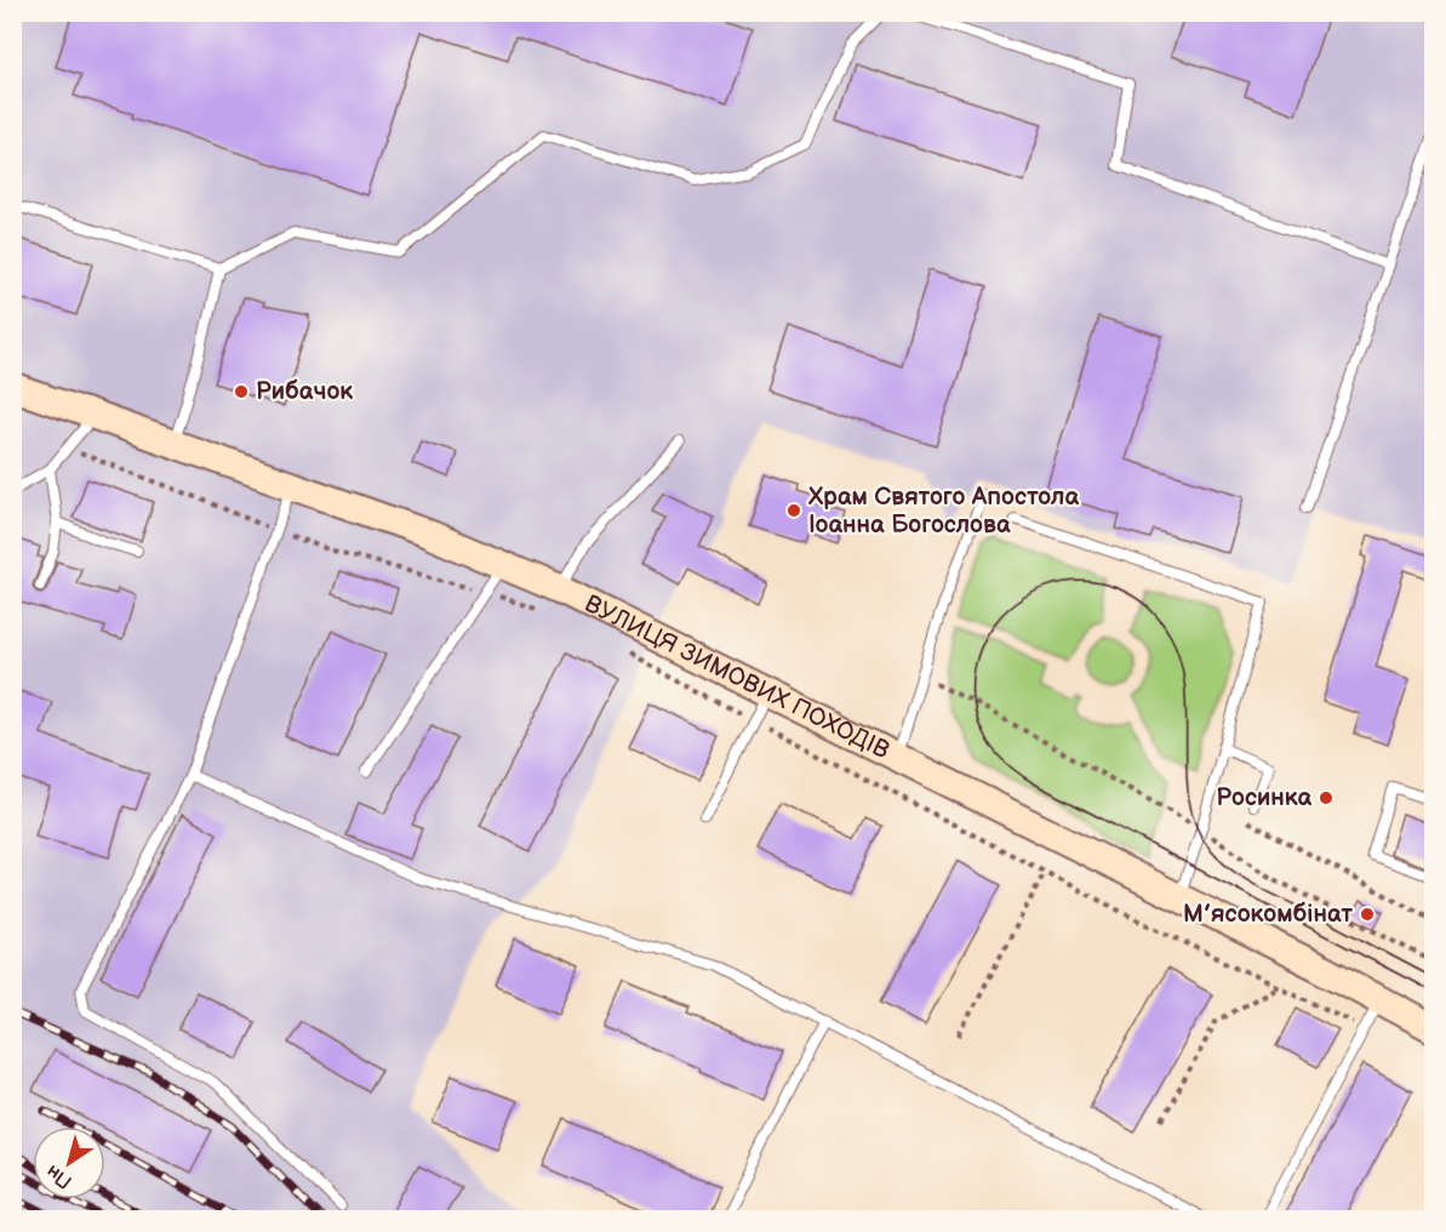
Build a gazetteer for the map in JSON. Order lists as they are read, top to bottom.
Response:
{
  "streets": {
    "main road": ["ВУЛИЦЯ ЗИМОВИХ ПОХОДІВ"]
  },
  "places": [
    "Рибачок",
    "Храм Святого Апостола Іоанна Богослова",
    "Росинка",
    "М’ясокомбінат"
  ],
  "north": "bottom left"
}
